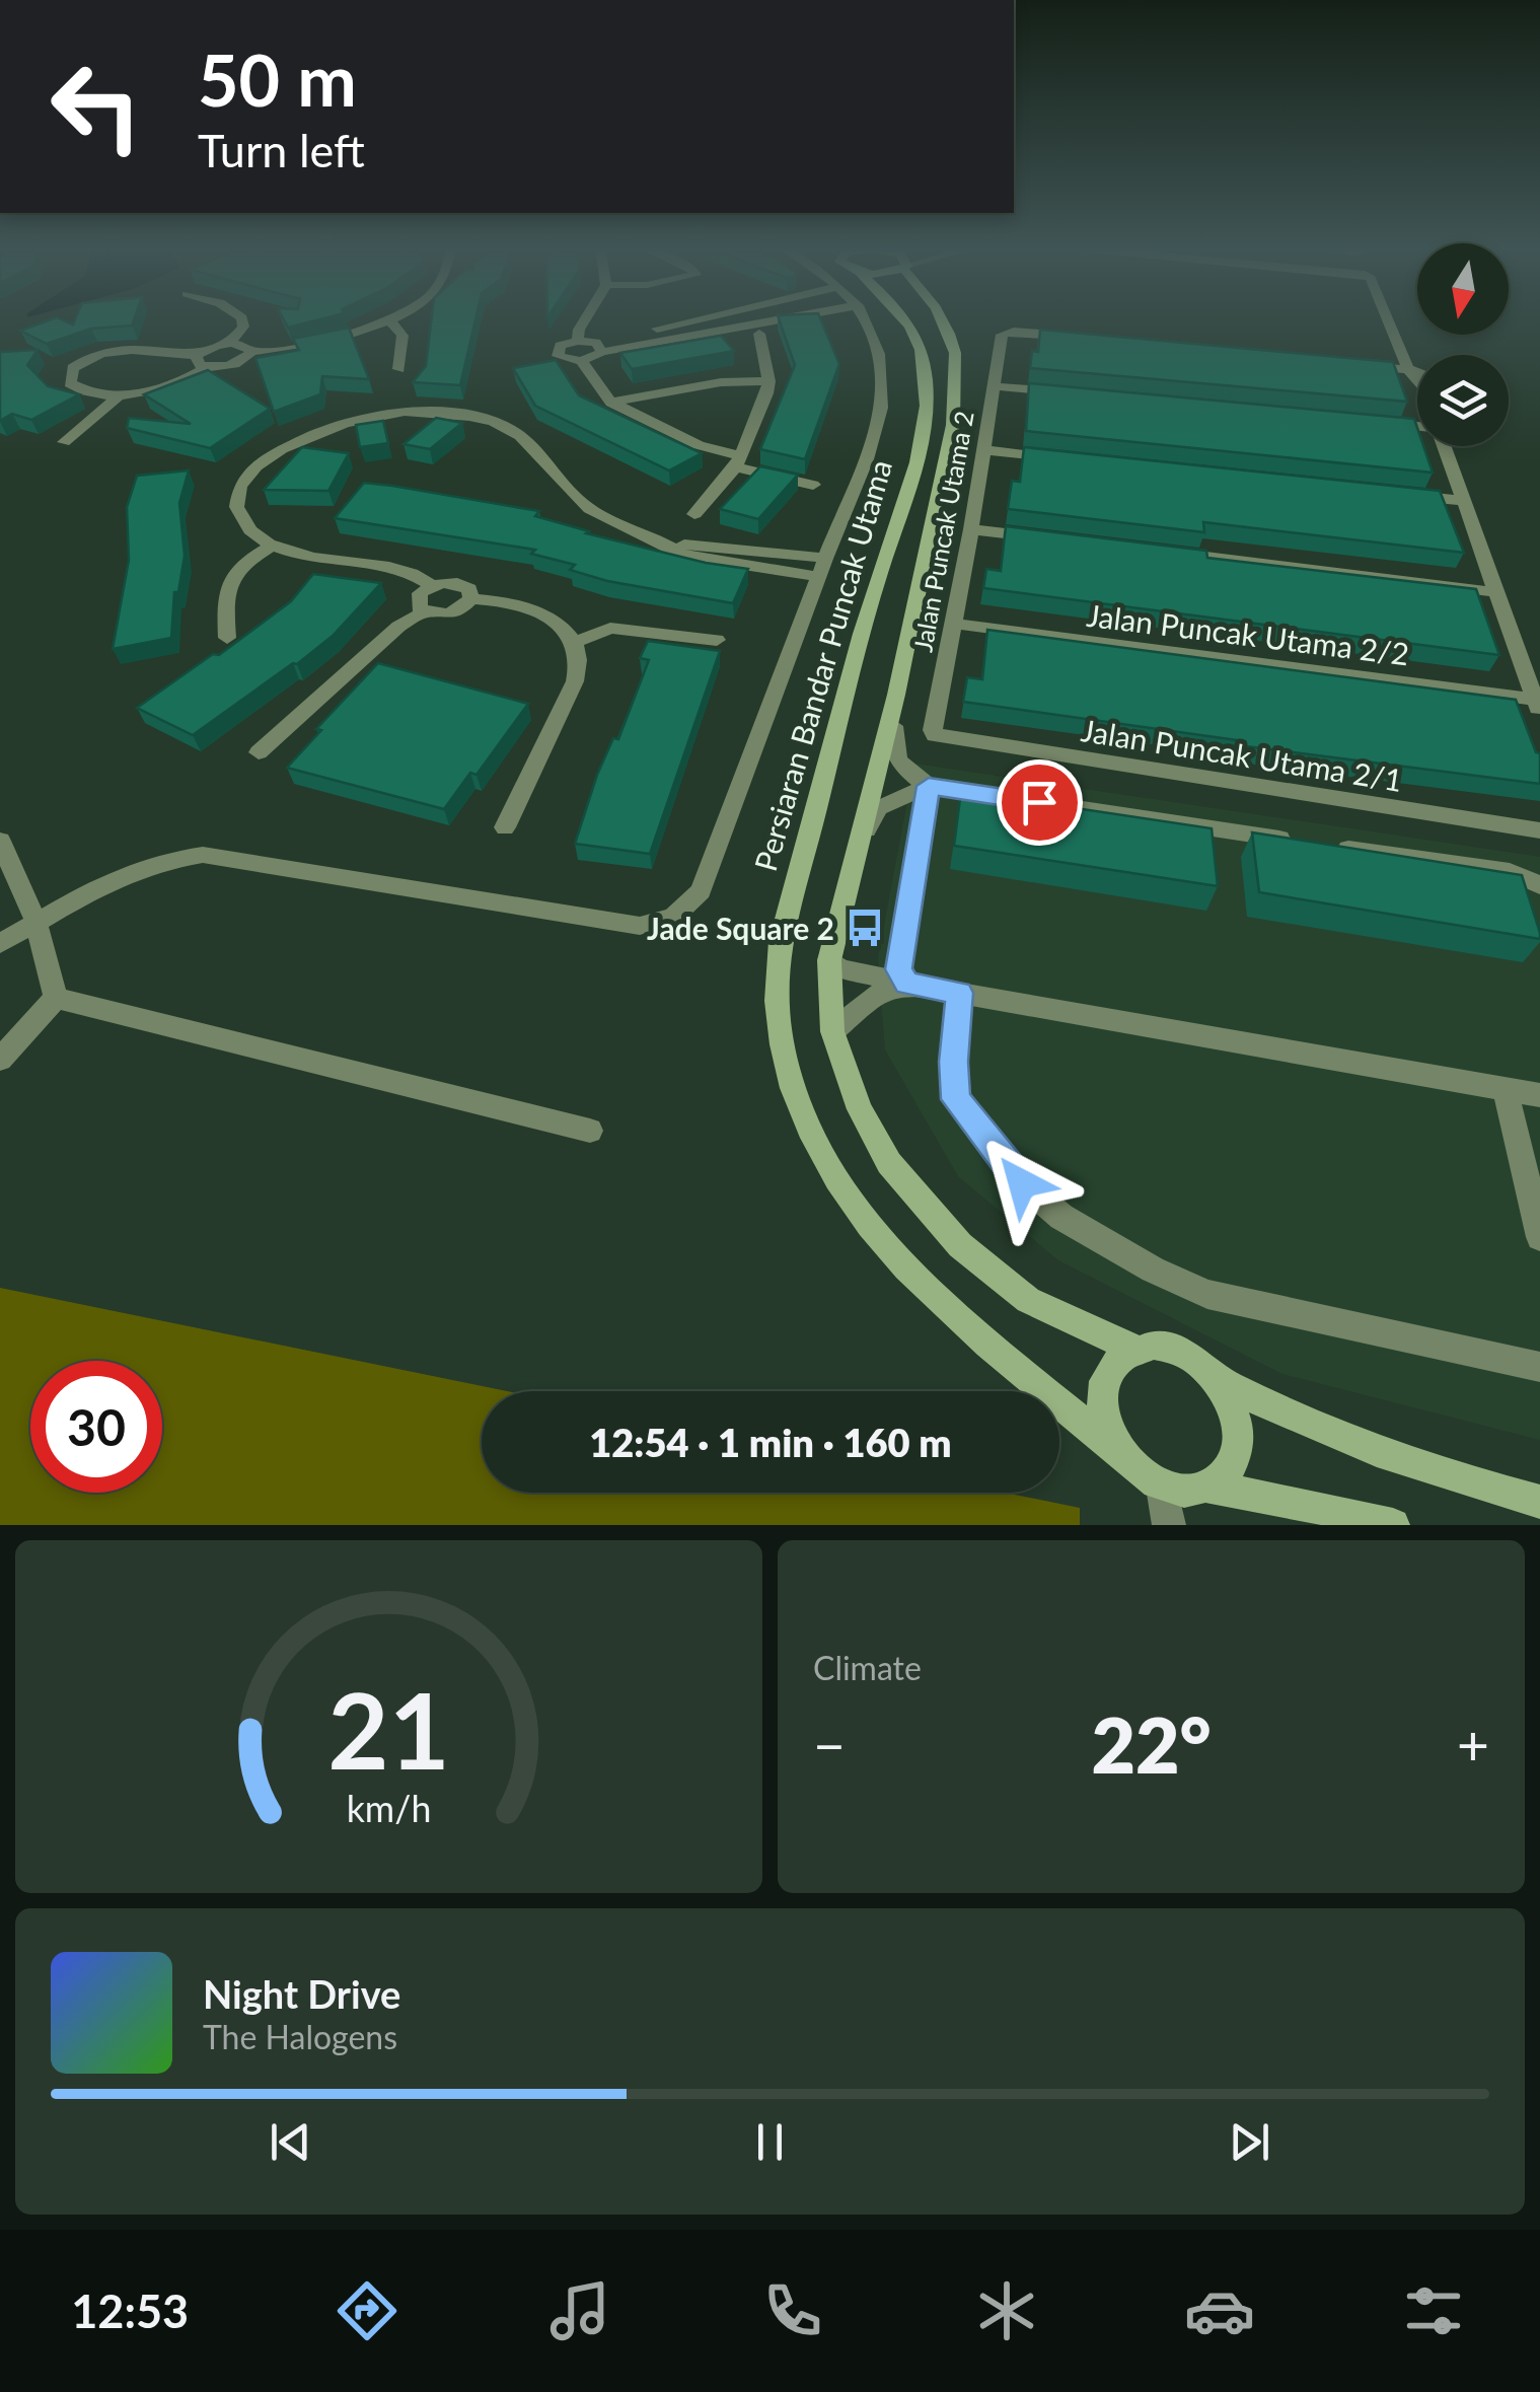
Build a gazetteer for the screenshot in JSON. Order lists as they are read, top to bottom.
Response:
{
  "streets": {
    "street": [
      "Jalan Puncak Utama 2",
      "Jalan Puncak Utama 2/2",
      "Persiaran Bandar Puncak Utama",
      "Jalan Puncak Utama 2/1"
    ]
  },
  "crossings": [
    ["Jalan Puncak Utama 2", "Jalan Puncak Utama 2/2"],
    ["Jalan Puncak Utama 2", "Jalan Puncak Utama 2/1"]
  ],
  "places": {
    "bus stop": ["Jade Square 2"]
  },
  "north": "bottom",
  "page": {
    "turn": ["50 m", "Turn left"],
    "limit": "30",
    "trip": "12:54 · 1 min · 160 m",
    "tile": "Climate",
    "heat": ["−", "22°", "+"],
    "song": ["Night Drive", "The Halogens"],
    "tabs": "12:53",
    "gauge": ["21", "km/h"]
  }
}
